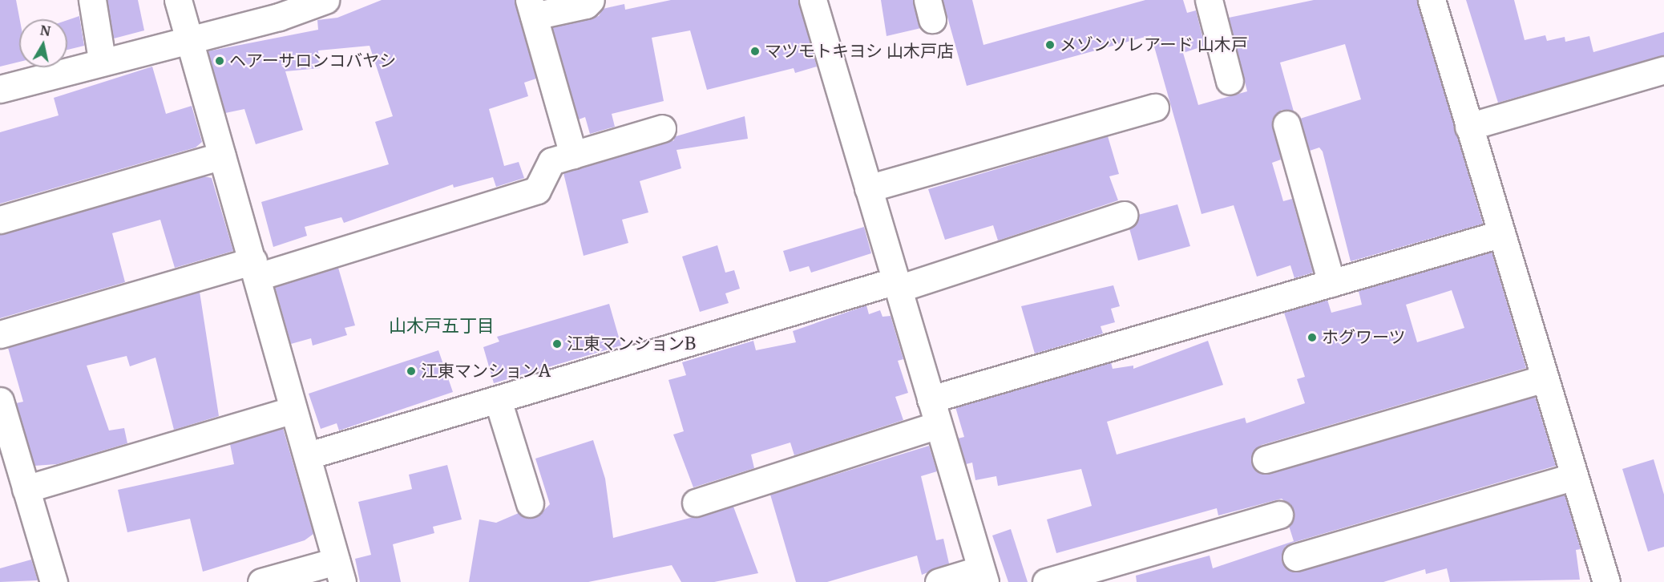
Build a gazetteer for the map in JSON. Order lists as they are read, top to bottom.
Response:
{
  "districts": ["山木戸五丁目"],
  "places": [
    "メゾンソレアード 山木戸",
    "マツモトキヨシ 山木戸店",
    "ヘアーサロンコバヤシ",
    "ホグワーツ",
    "江東マンションB",
    "江東マンションA"
  ],
  "north": "top"
}
